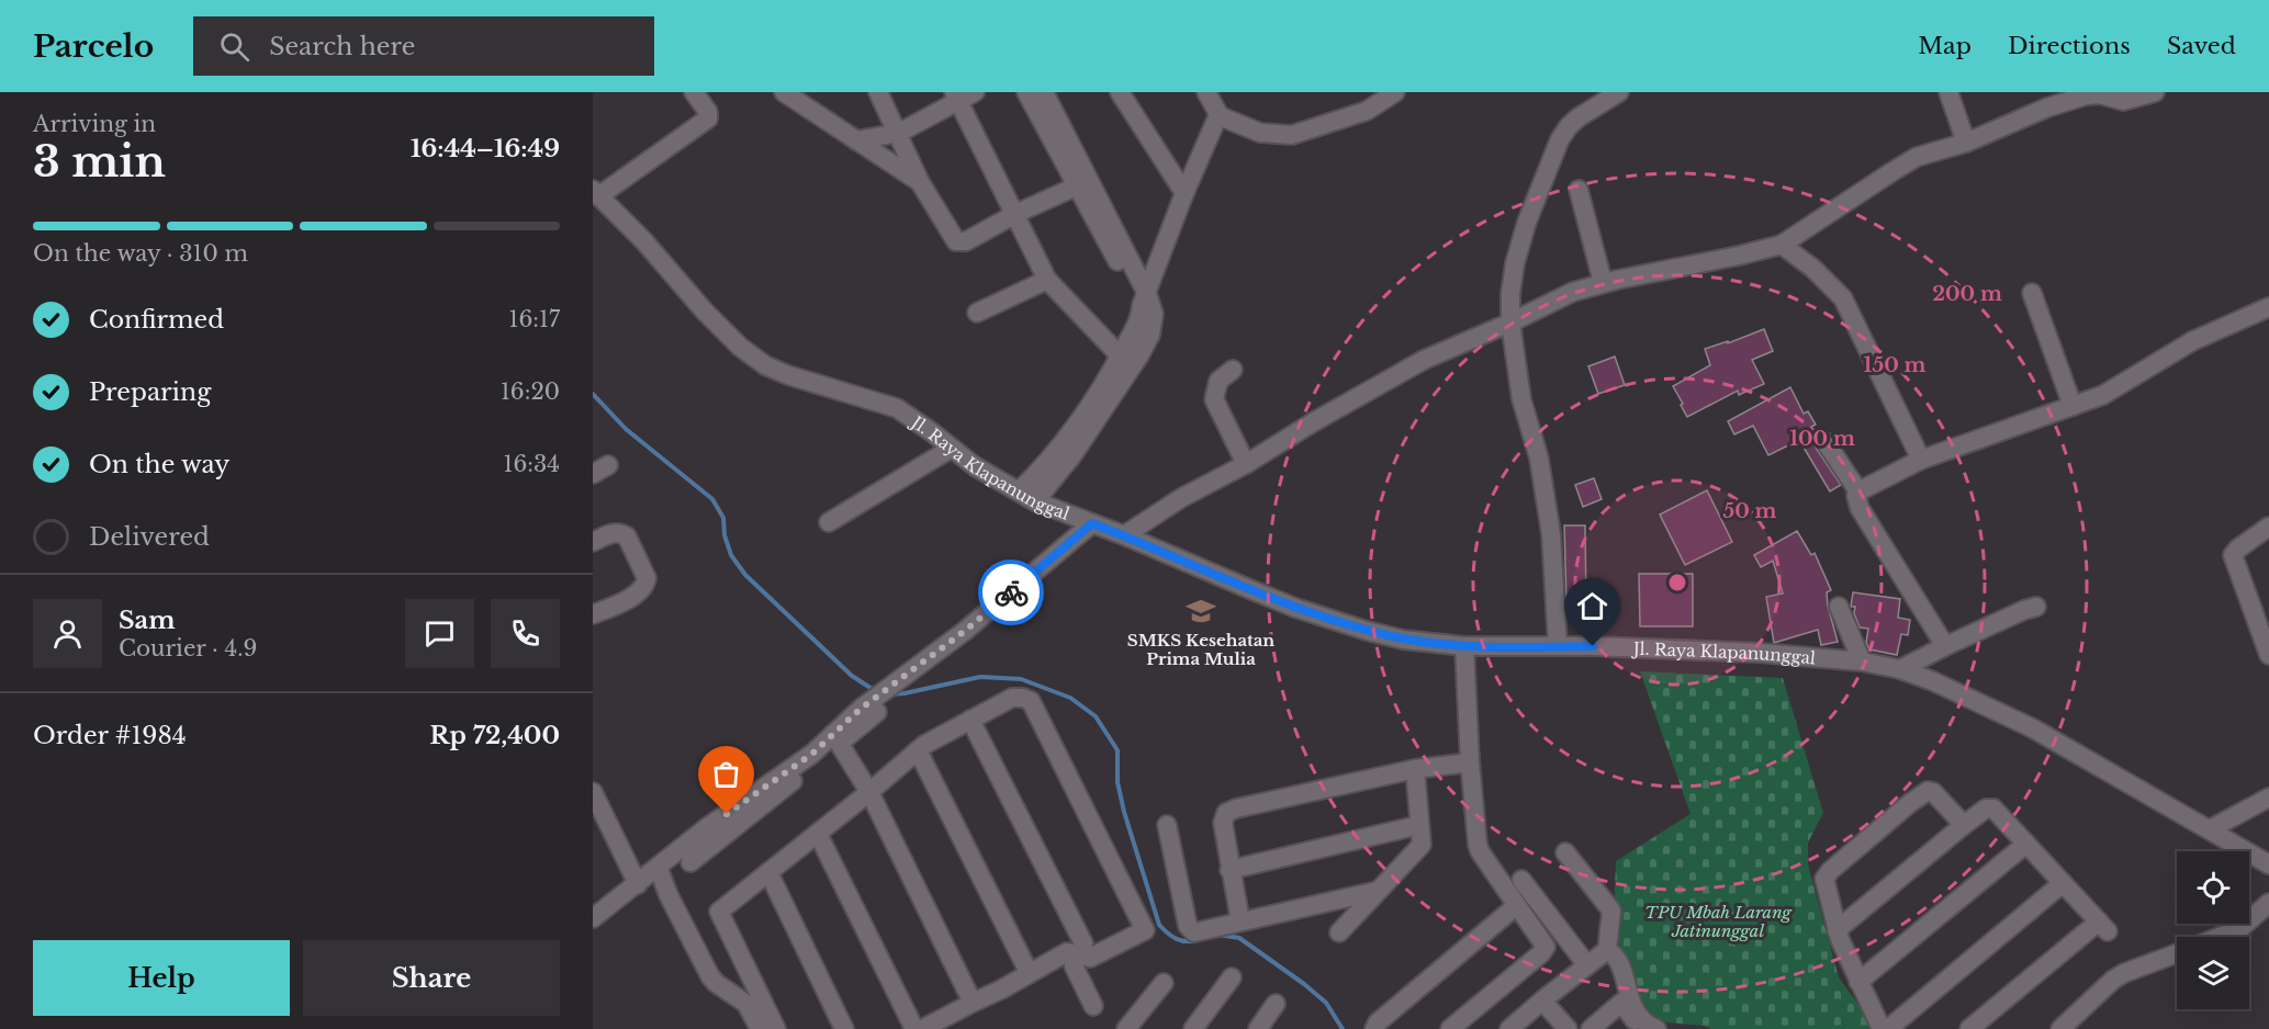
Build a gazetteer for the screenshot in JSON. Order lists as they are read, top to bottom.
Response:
{
  "streets": {
    "street": ["Jl. Raya Klapanunggal"]
  },
  "parks": ["TPU Mbah Larang Jatinunggal"],
  "places": {
    "school or university": ["SMKS Kesehatan Prima Mulia"]
  },
  "page": {
    "header": "Parcelo",
    "search": "Search here",
    "nav": ["Map", "Directions", "Saved"],
    "heading": ["3 min", "Arriving in", "16:44–16:49"],
    "panel": [
      "Sam",
      "Courier · 4.9",
      "Order #1984",
      "Rp 72,400"
    ],
    "bar": "On the way · 310 m",
    "list": [
      ["Confirmed", "16:17"],
      ["Preparing", "16:20"],
      ["On the way", "16:34"],
      "Delivered"
    ],
    "buttons": ["Help", "Share"]
  },
  "rings": [
    "200 m",
    "150 m",
    "100 m",
    "50 m"
  ]
}
